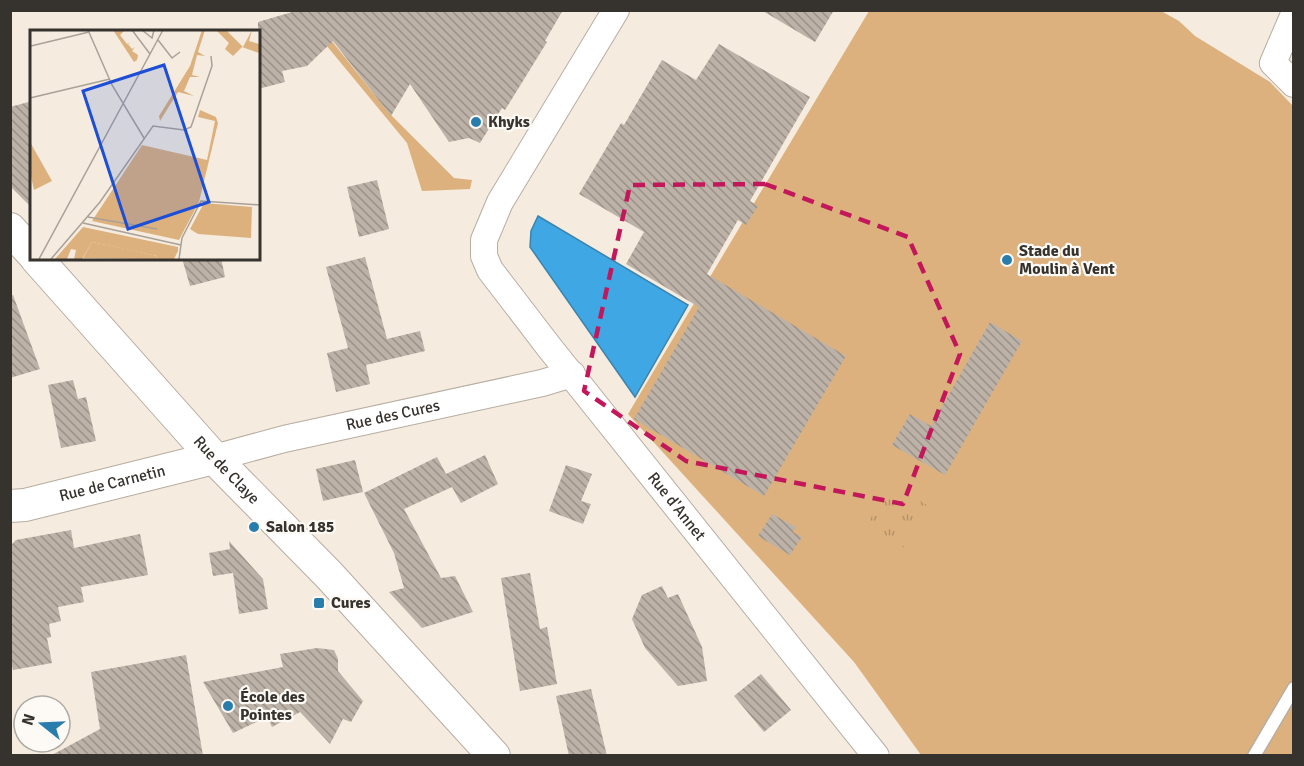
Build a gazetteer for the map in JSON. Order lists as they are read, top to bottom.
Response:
{
  "streets": {
    "street": [
      "Rue des Cures",
      "Rue de Claye",
      "Rue de Carnetin",
      "Rue d'Annet"
    ]
  },
  "crossings": [
    ["Rue des Cures", "Rue de Claye"],
    ["Rue des Cures", "Rue de Carnetin"],
    ["Rue des Cures", "Rue d'Annet"],
    ["Rue de Claye", "Rue de Carnetin"]
  ],
  "places": {
    "other": [
      "Khyks",
      "Stade du Moulin à Vent",
      "Salon 185",
      "École des Pointes"
    ],
    "transit": ["Cures"]
  },
  "north": "left"
}
